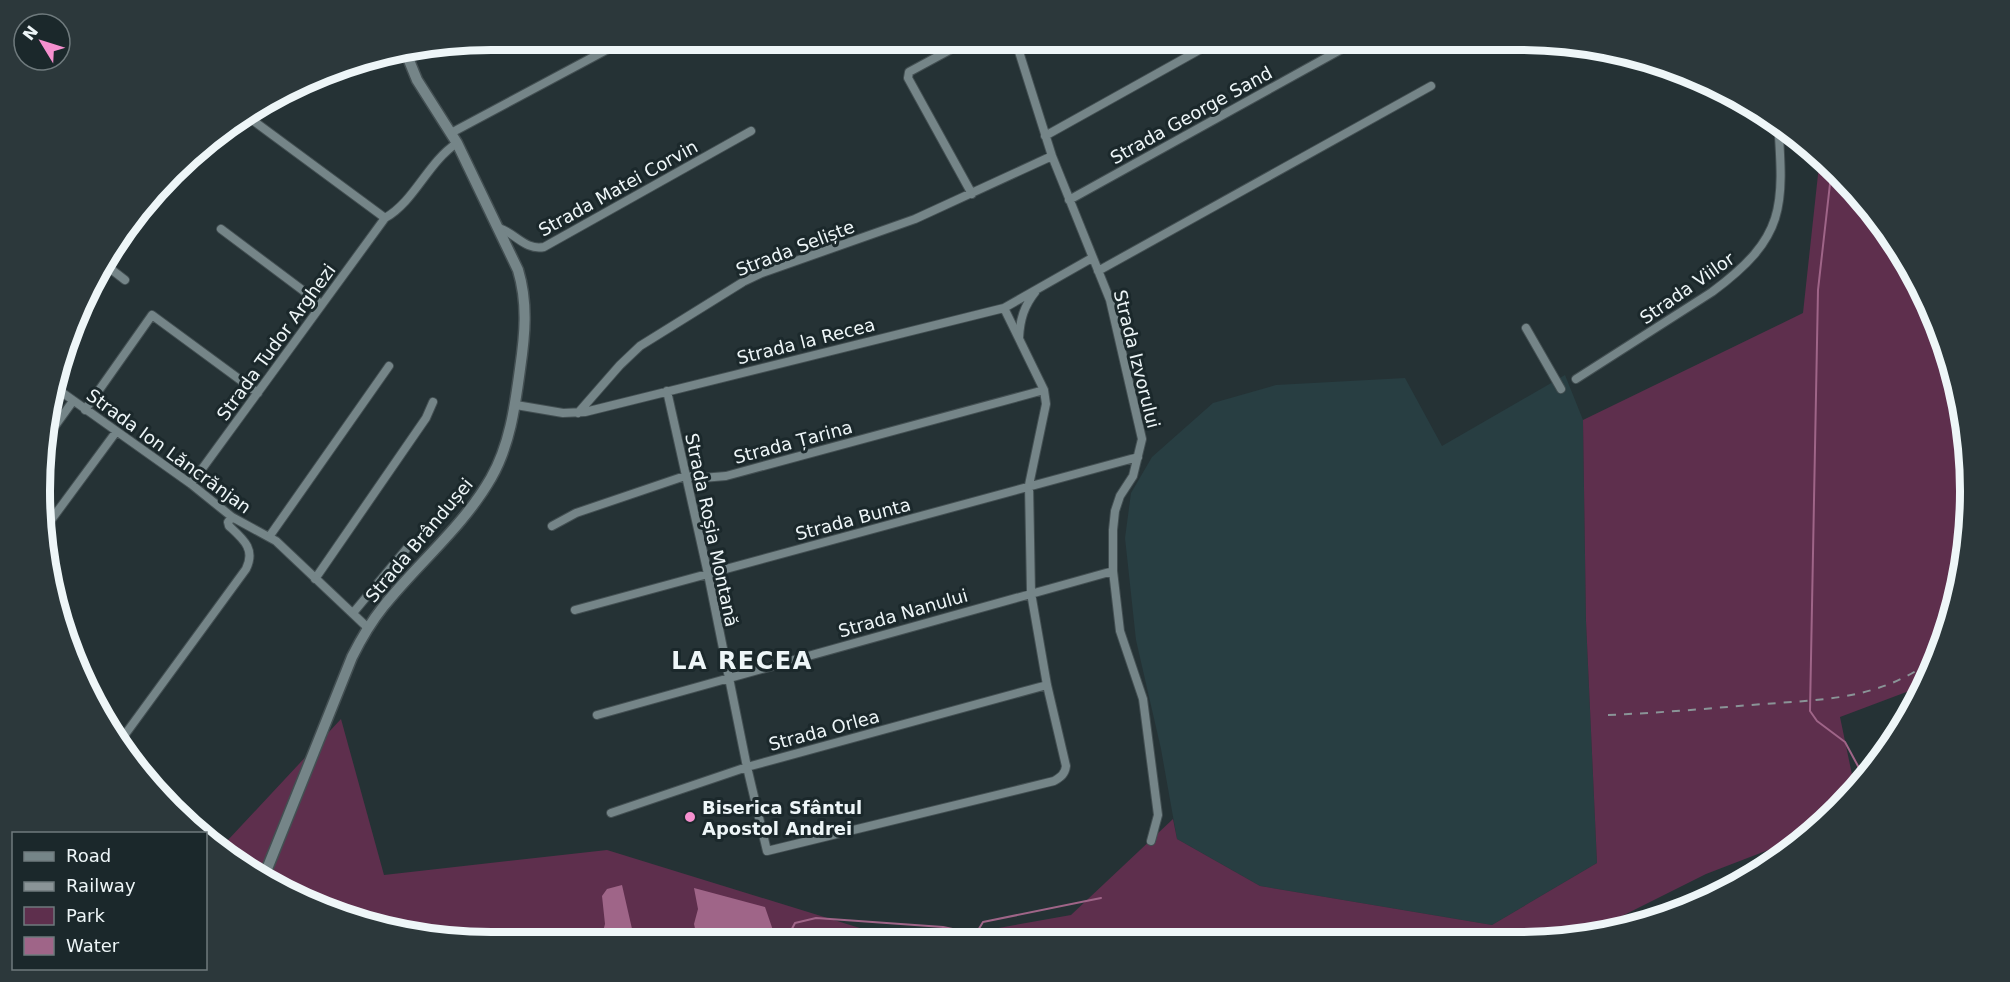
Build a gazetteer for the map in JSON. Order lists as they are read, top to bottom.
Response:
{
  "streets": {
    "main road": ["Strada Brândușei"],
    "street": [
      "Strada George Sand",
      "Strada Matei Corvin",
      "Strada Seliște",
      "Strada Viilor",
      "Strada la Recea",
      "Strada Tudor Arghezi",
      "Strada Izvorului",
      "Strada Țarina",
      "Strada Ion Lăncrănjan",
      "Strada Bunta",
      "Strada Roșia Montană",
      "Strada Nanului",
      "Strada Orlea"
    ]
  },
  "crossings": [
    ["Strada George Sand", "Strada Izvorului"],
    ["Strada Matei Corvin", "Strada Brândușei"],
    ["Strada Seliște", "Strada la Recea"],
    ["Strada Seliște", "Strada Izvorului"],
    ["Strada la Recea", "Strada Izvorului"],
    ["Strada la Recea", "Strada Roșia Montană"],
    ["Strada la Recea", "Strada Brândușei"],
    ["Strada Tudor Arghezi", "Strada Ion Lăncrănjan"],
    ["Strada Tudor Arghezi", "Strada Brândușei"],
    ["Strada Izvorului", "Strada Bunta"],
    ["Strada Izvorului", "Strada Nanului"],
    ["Strada Țarina", "Strada Roșia Montană"],
    ["Strada Ion Lăncrănjan", "Strada Brândușei"],
    ["Strada Bunta", "Strada Roșia Montană"],
    ["Strada Roșia Montană", "Strada Nanului"],
    ["Strada Roșia Montană", "Strada Orlea"]
  ],
  "districts": ["LA RECEA"],
  "places": ["Biserica Sfântul Apostol Andrei"],
  "legend": [
    "Road",
    "Railway",
    "Park",
    "Water"
  ],
  "north": "top left"
}
